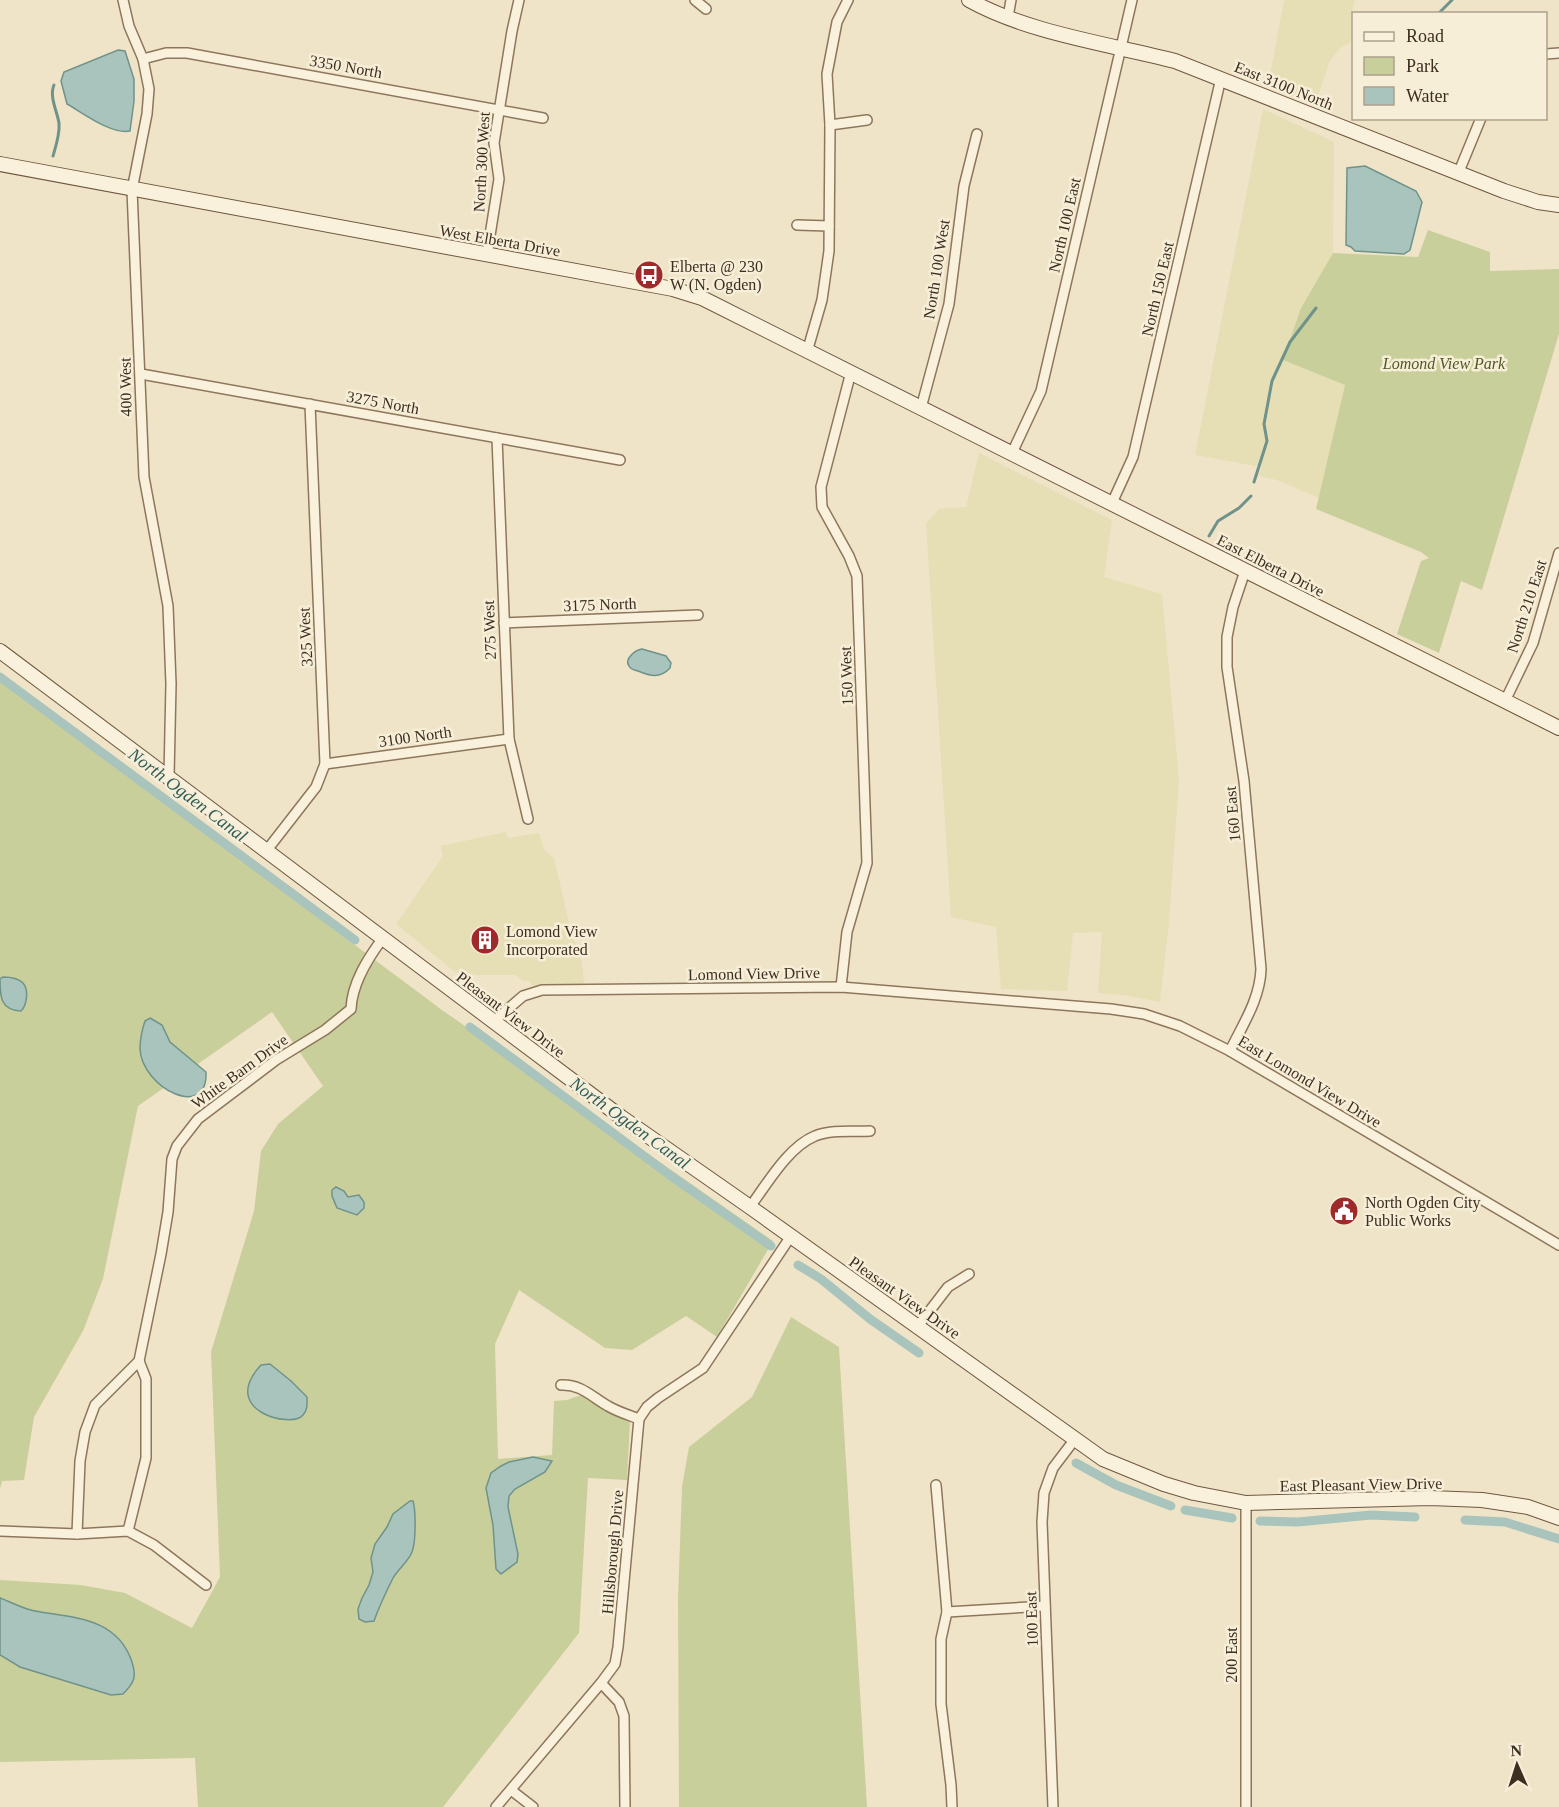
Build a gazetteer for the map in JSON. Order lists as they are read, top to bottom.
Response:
{
  "streets": {
    "street": [
      "3350 North",
      "East 3100 North",
      "North 300 West",
      "North 100 East",
      "West Elberta Drive",
      "North 100 West",
      "North 150 East",
      "400 West",
      "3275 North",
      "East Elberta Drive",
      "3175 North",
      "North 210 East",
      "275 West",
      "325 West",
      "150 West",
      "3100 North",
      "160 East",
      "Lomond View Drive",
      "Pleasant View Drive",
      "White Barn Drive",
      "East Lomond View Drive",
      "East Pleasant View Drive",
      "Hillsborough Drive",
      "100 East",
      "200 East"
    ]
  },
  "crossings": [
    ["3350 North", "North 300 West"],
    ["3350 North", "400 West"],
    ["East 3100 North", "North 100 East"],
    ["East 3100 North", "North 150 East"],
    ["North 300 West", "West Elberta Drive"],
    ["North 100 East", "East Elberta Drive"],
    ["West Elberta Drive", "North 100 West"],
    ["West Elberta Drive", "400 West"],
    ["West Elberta Drive", "East Elberta Drive"],
    ["West Elberta Drive", "150 West"],
    ["North 150 East", "East Elberta Drive"],
    ["400 West", "3275 North"],
    ["400 West", "Pleasant View Drive"],
    ["3275 North", "275 West"],
    ["3275 North", "325 West"],
    ["East Elberta Drive", "North 210 East"],
    ["East Elberta Drive", "160 East"],
    ["3175 North", "275 West"],
    ["275 West", "3100 North"],
    ["325 West", "3100 North"],
    ["325 West", "Pleasant View Drive"],
    ["150 West", "Lomond View Drive"],
    ["160 East", "East Lomond View Drive"],
    ["Lomond View Drive", "Pleasant View Drive"],
    ["Lomond View Drive", "East Lomond View Drive"],
    ["Pleasant View Drive", "White Barn Drive"],
    ["Pleasant View Drive", "East Pleasant View Drive"],
    ["Pleasant View Drive", "100 East"],
    ["East Pleasant View Drive", "200 East"]
  ],
  "water": ["North Ogden Canal"],
  "parks": ["Lomond View Park"],
  "places": {
    "bus stop": ["Elberta @ 230 W (N. Ogden)"],
    "building": ["Lomond View Incorporated"],
    "public building": ["North Ogden City Public Works"]
  },
  "legend": ["Road", "Park", "Water"],
  "north": "top"
}
